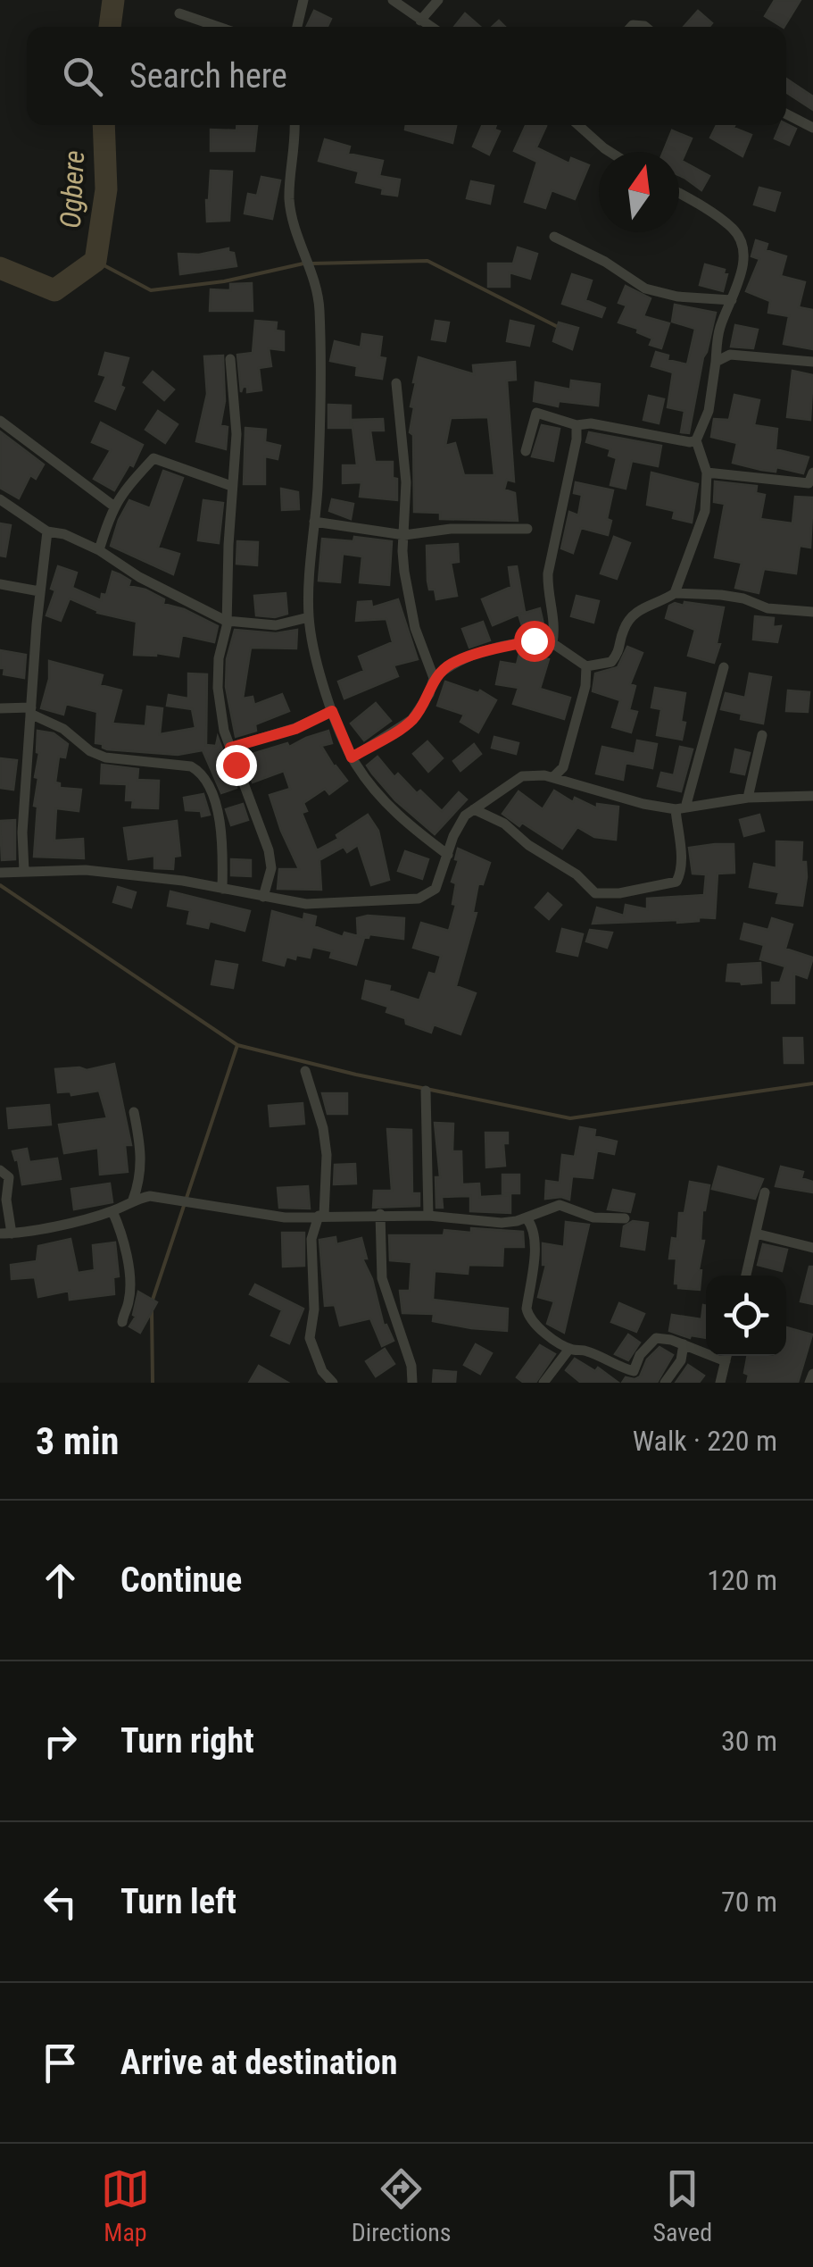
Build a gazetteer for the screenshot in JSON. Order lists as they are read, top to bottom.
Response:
{
  "water": ["Ogbere"],
  "north": "top",
  "page": {
    "search": "Search here",
    "heading": ["3 min", "Walk · 220 m"],
    "list": [
      ["Continue", "120 m"],
      ["Turn right", "30 m"],
      ["Turn left", "70 m"],
      "Arrive at destination"
    ],
    "nav": ["Map", "Directions", "Saved"]
  }
}
